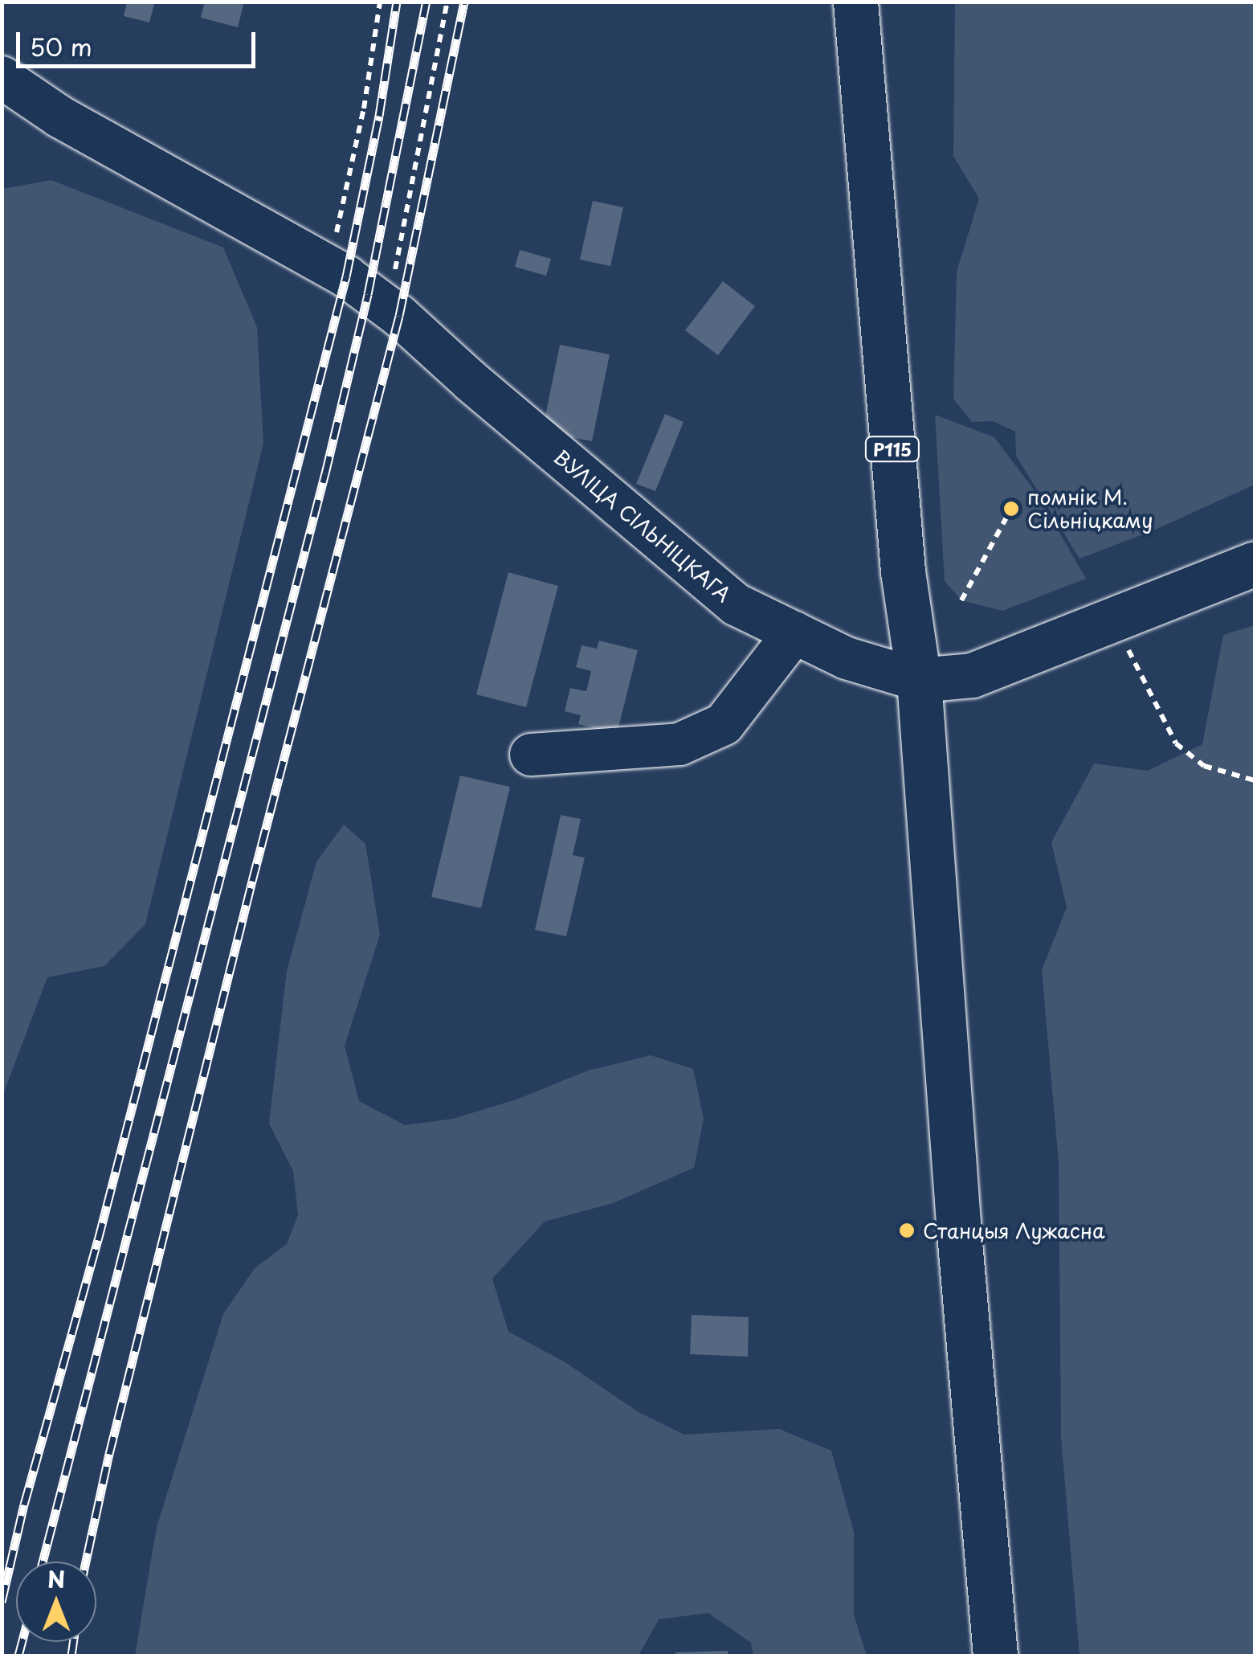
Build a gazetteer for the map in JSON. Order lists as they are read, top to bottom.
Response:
{
  "streets": {
    "main road": ["Р115"],
    "street": ["ВУЛІЦА СІЛЬНІЦКАГА"]
  },
  "crossings": [
    ["Р115", "ВУЛІЦА СІЛЬНІЦКАГА"]
  ],
  "places": ["помнік М. Сільніцкаму", "Станцыя Лужасна"],
  "scale_bar": "50 m",
  "north": "top"
}
